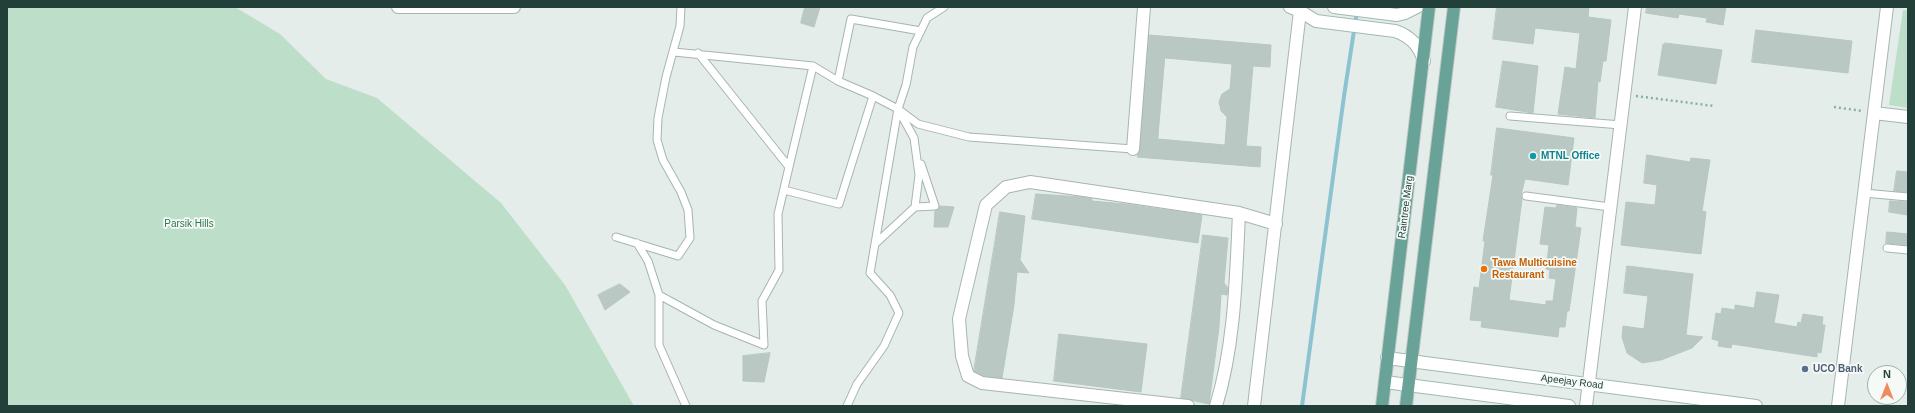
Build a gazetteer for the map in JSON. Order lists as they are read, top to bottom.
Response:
{
  "streets": {
    "main road": ["Raintree Marg"],
    "street": ["Apeejay Road"]
  },
  "crossings": [
    ["Raintree Marg", "Apeejay Road"]
  ],
  "parks": ["Parsik Hills"],
  "places": ["MTNL Office", "Tawa Multicuisine Restaurant", "UCO Bank"],
  "north": "top"
}
